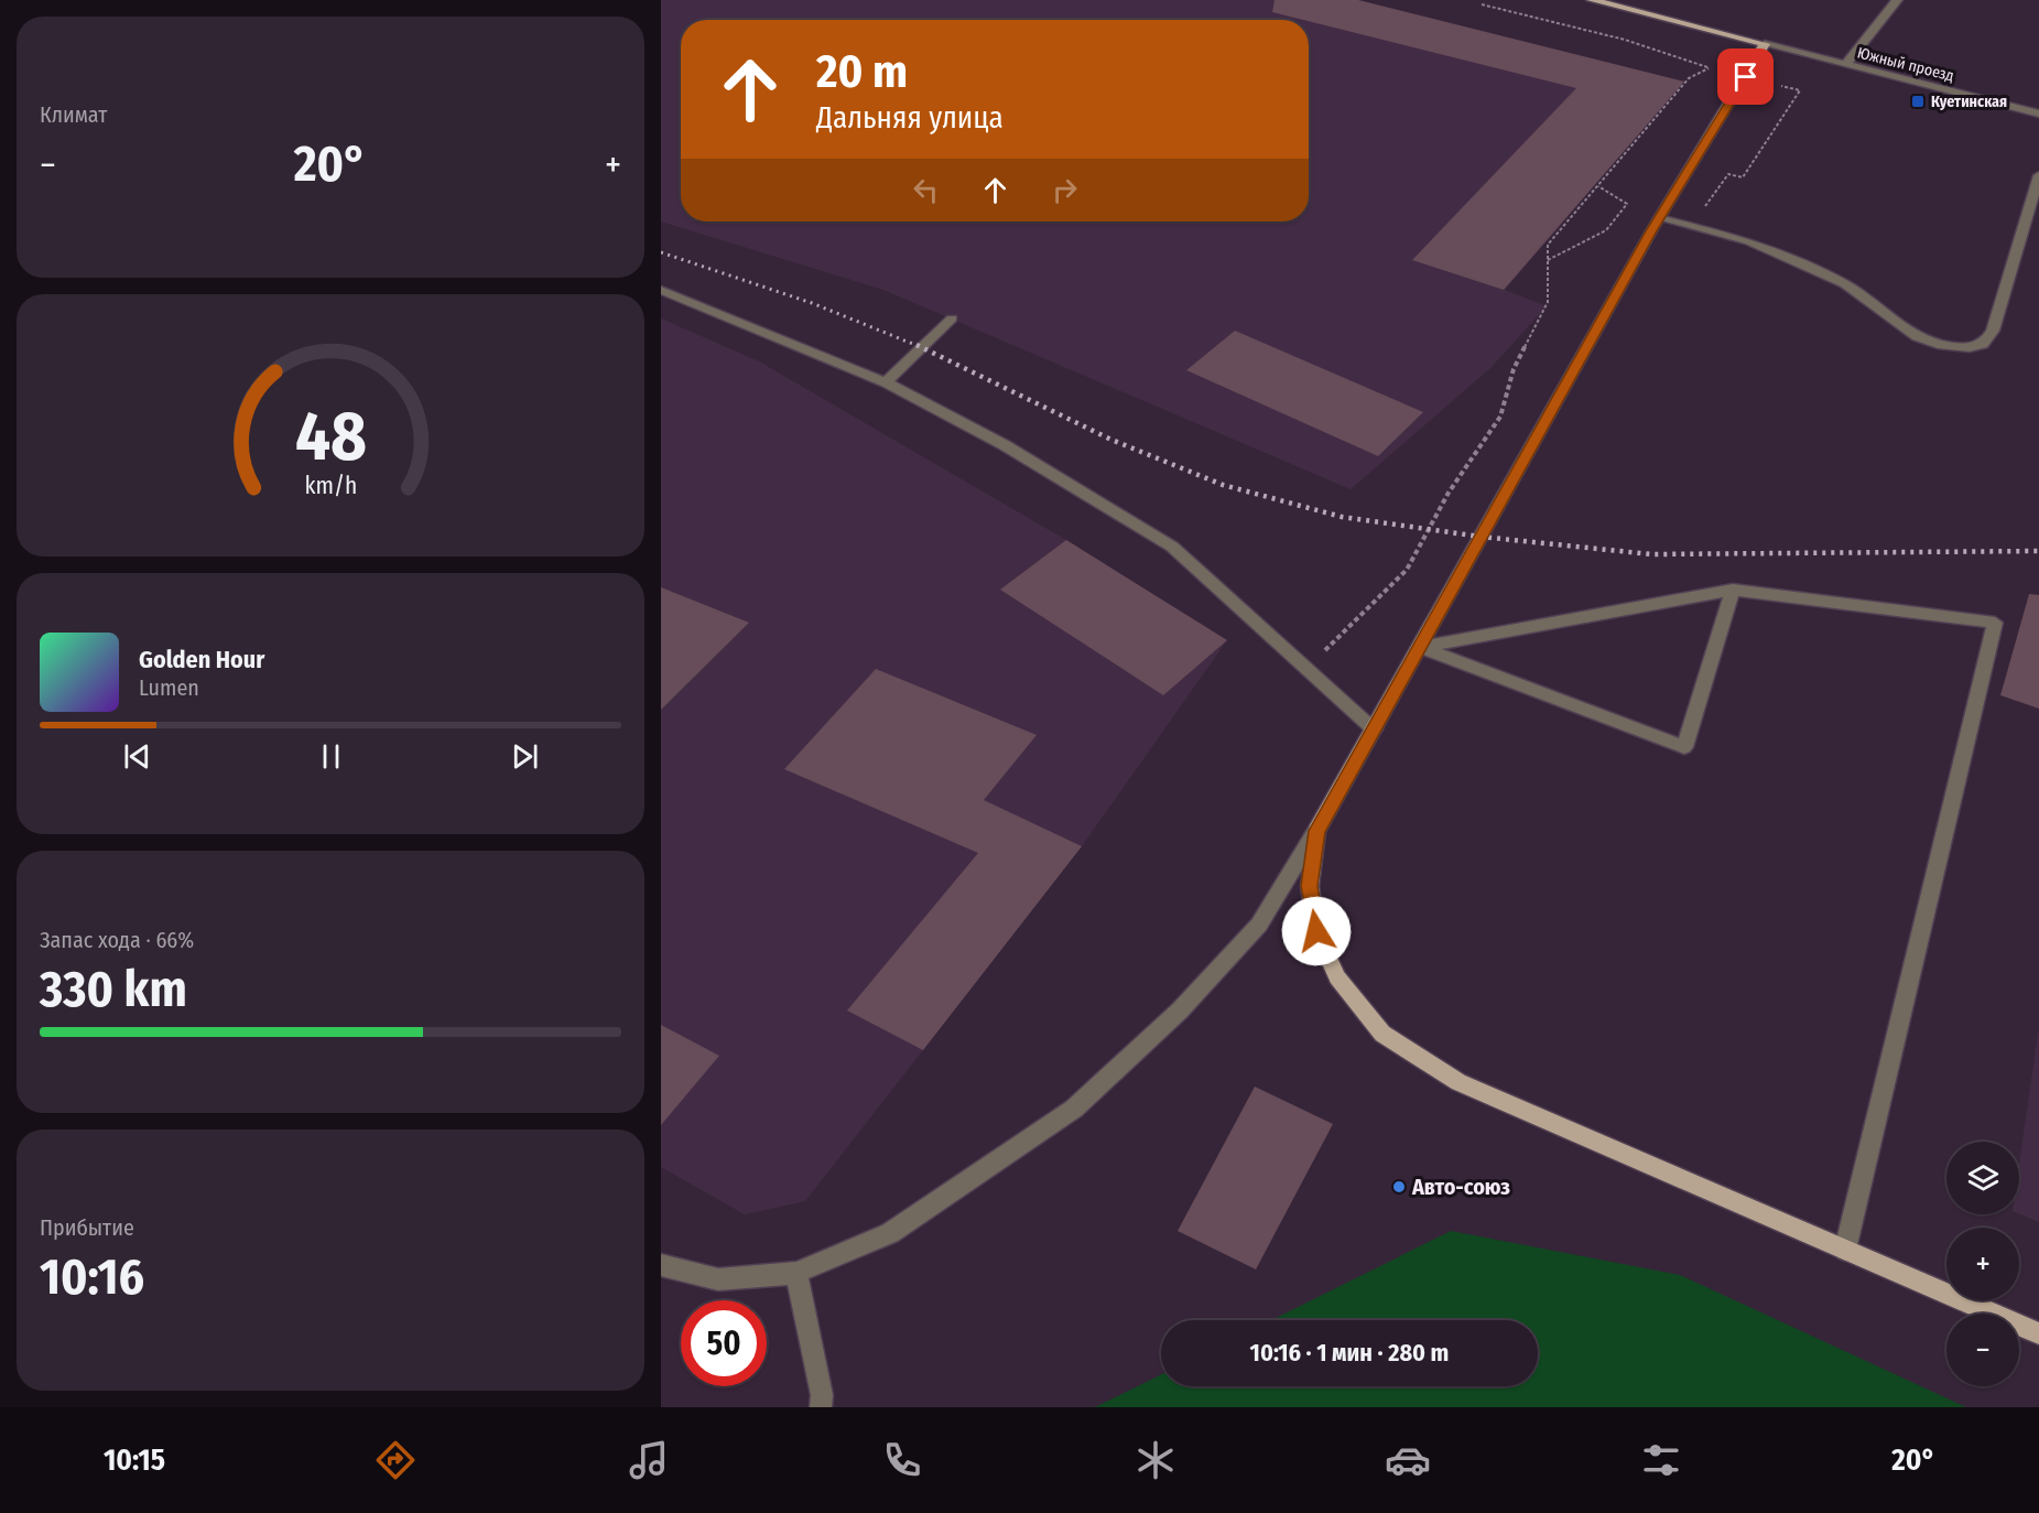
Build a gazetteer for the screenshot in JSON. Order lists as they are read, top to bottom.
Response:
{
  "streets": {
    "street": ["Южный проезд"]
  },
  "places": {
    "transit": ["Куетинская"],
    "other": ["Авто-союз"]
  },
  "page": {
    "tile": [
      "Климат",
      ["Запас хода · 66%", "330 km"],
      ["Прибытие", "10:16"]
    ],
    "turn": ["20 m", "Дальняя улица"],
    "heat": ["−", "20°", "+"],
    "song": ["Golden Hour", "Lumen"],
    "map_buttons": ["+", "−"],
    "limit": "50",
    "trip": "10:16 · 1 мин · 280 m",
    "tabs": ["10:15", "20°"],
    "gauge": ["48", "km/h"]
  }
}
